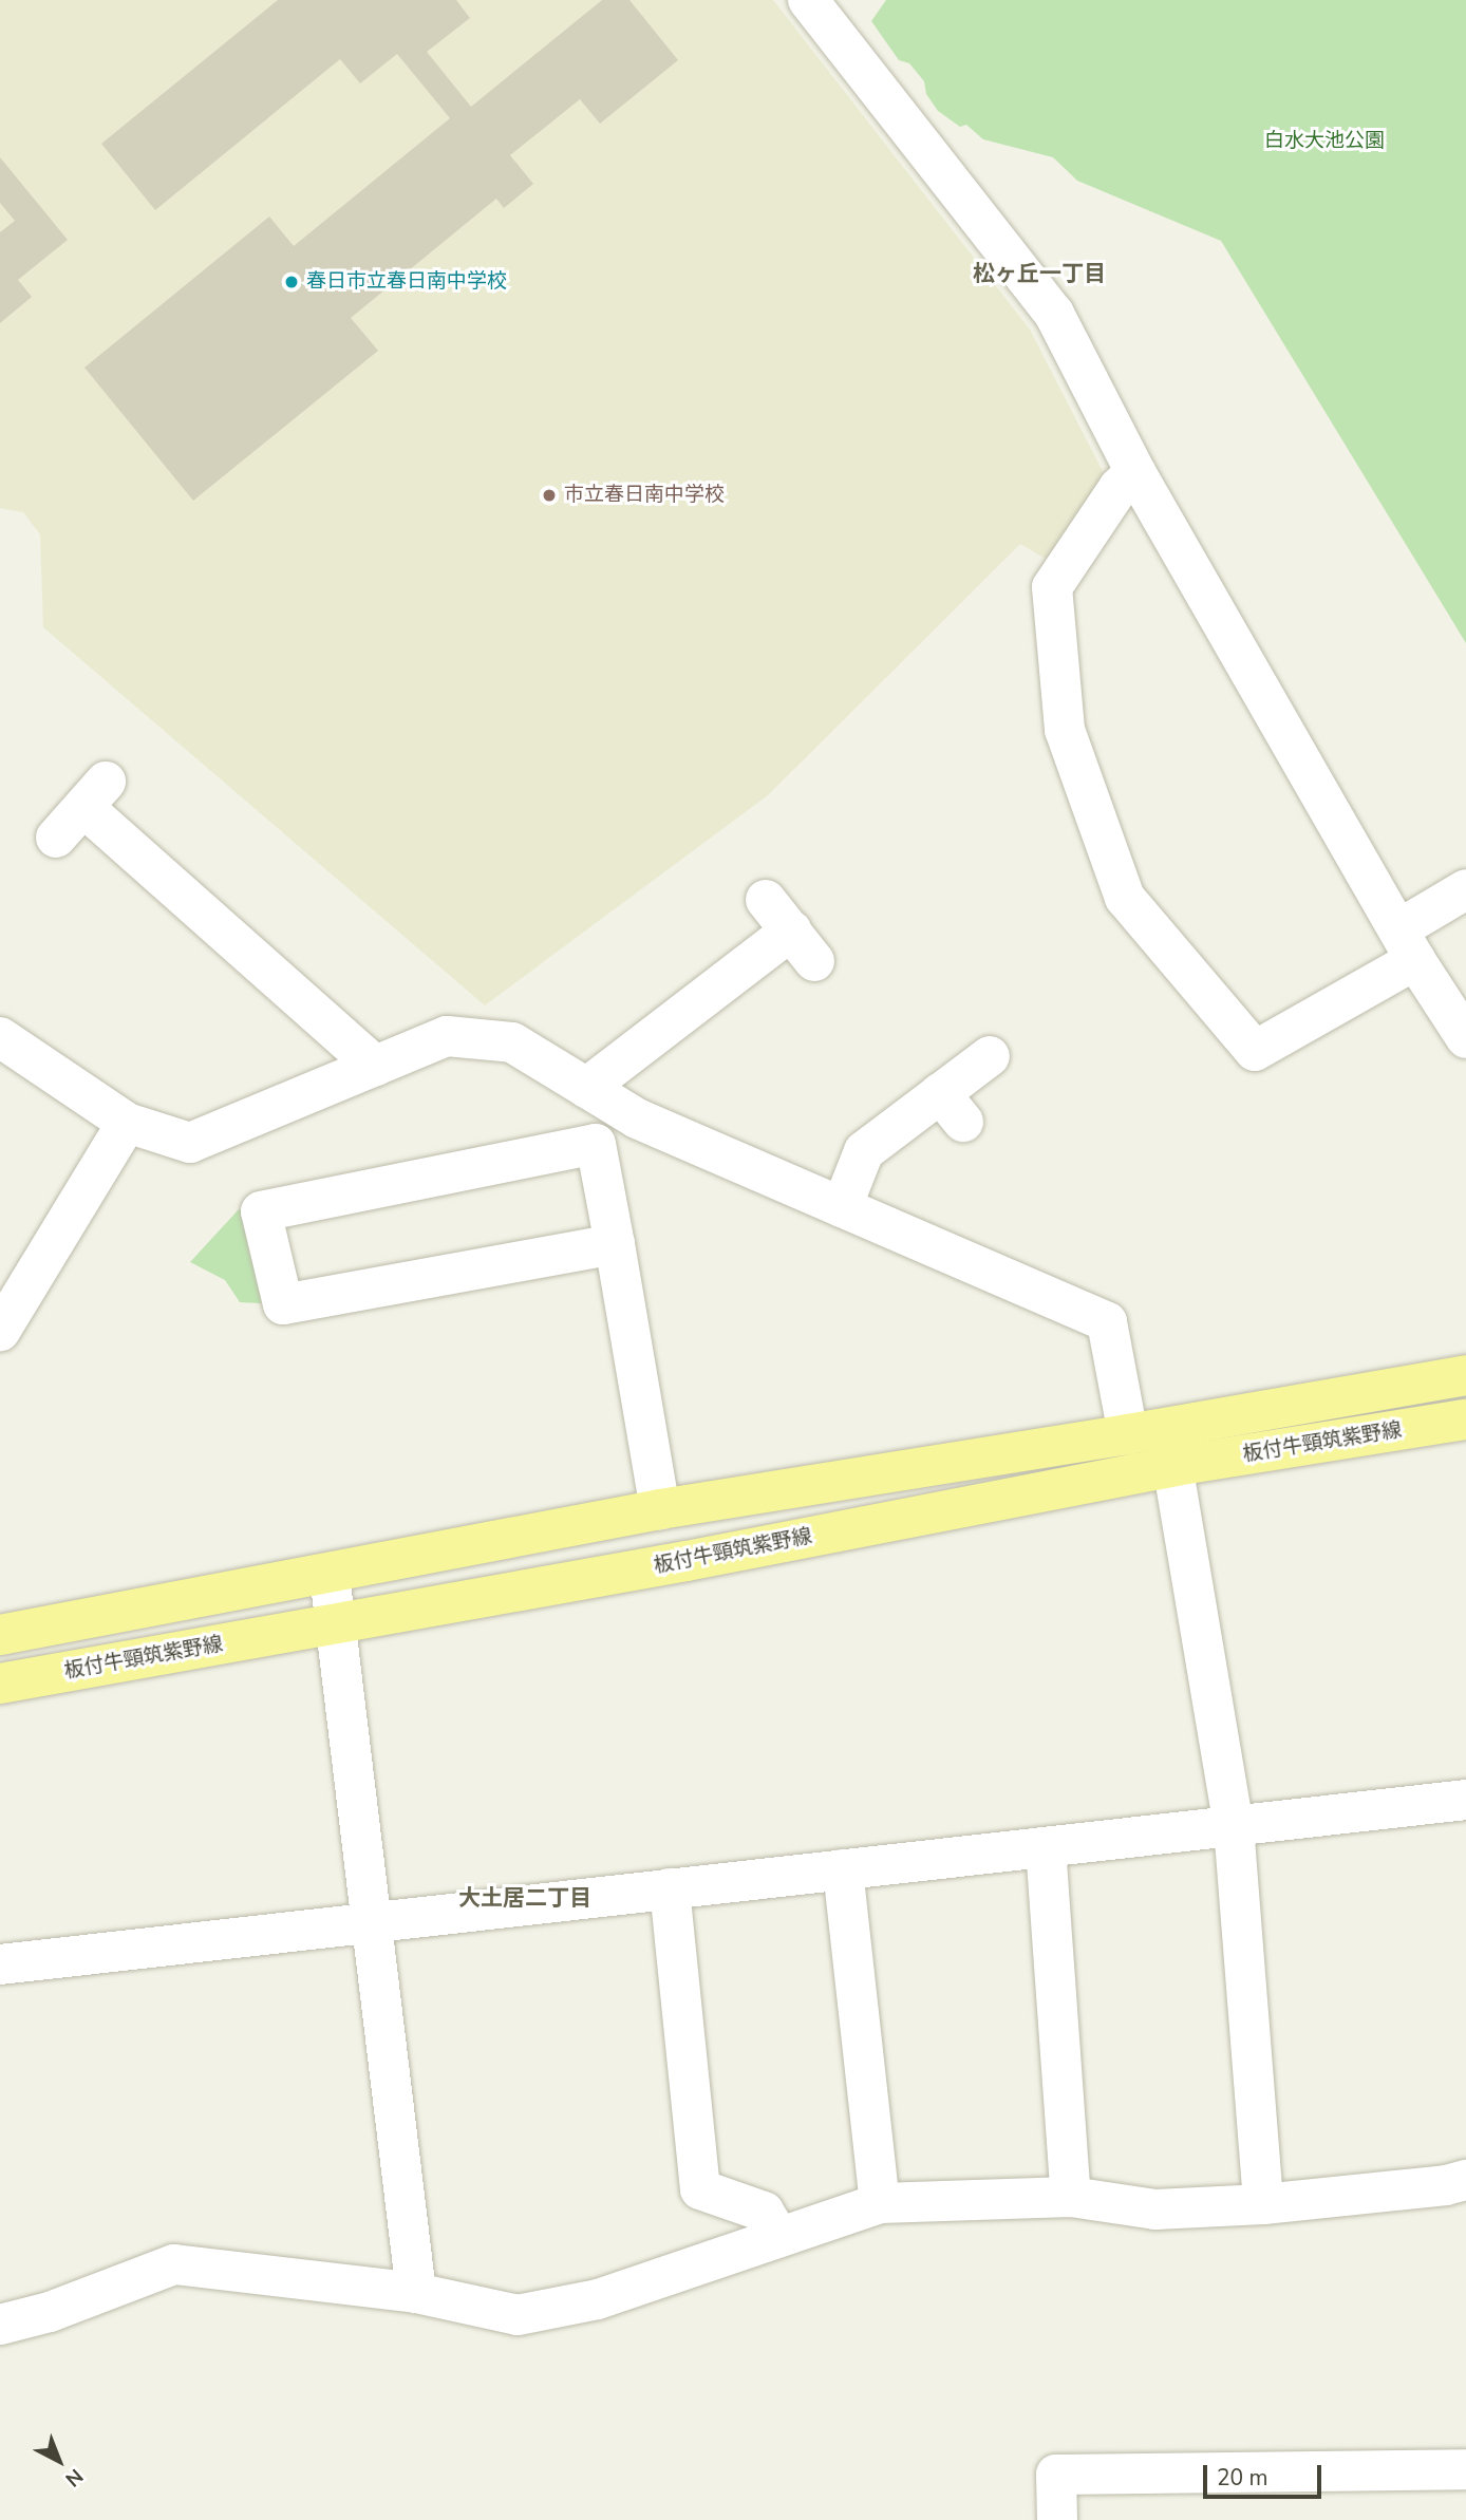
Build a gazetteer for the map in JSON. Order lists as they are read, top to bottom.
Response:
{
  "streets": {
    "main road": ["板付牛頸筑紫野線"]
  },
  "districts": ["松ヶ丘一丁目", "大土居二丁目"],
  "parks": ["白水大池公園"],
  "places": ["春日市立春日南中学校", "市立春日南中学校"],
  "scale_bar": "20 m",
  "north": "bottom right"
}
